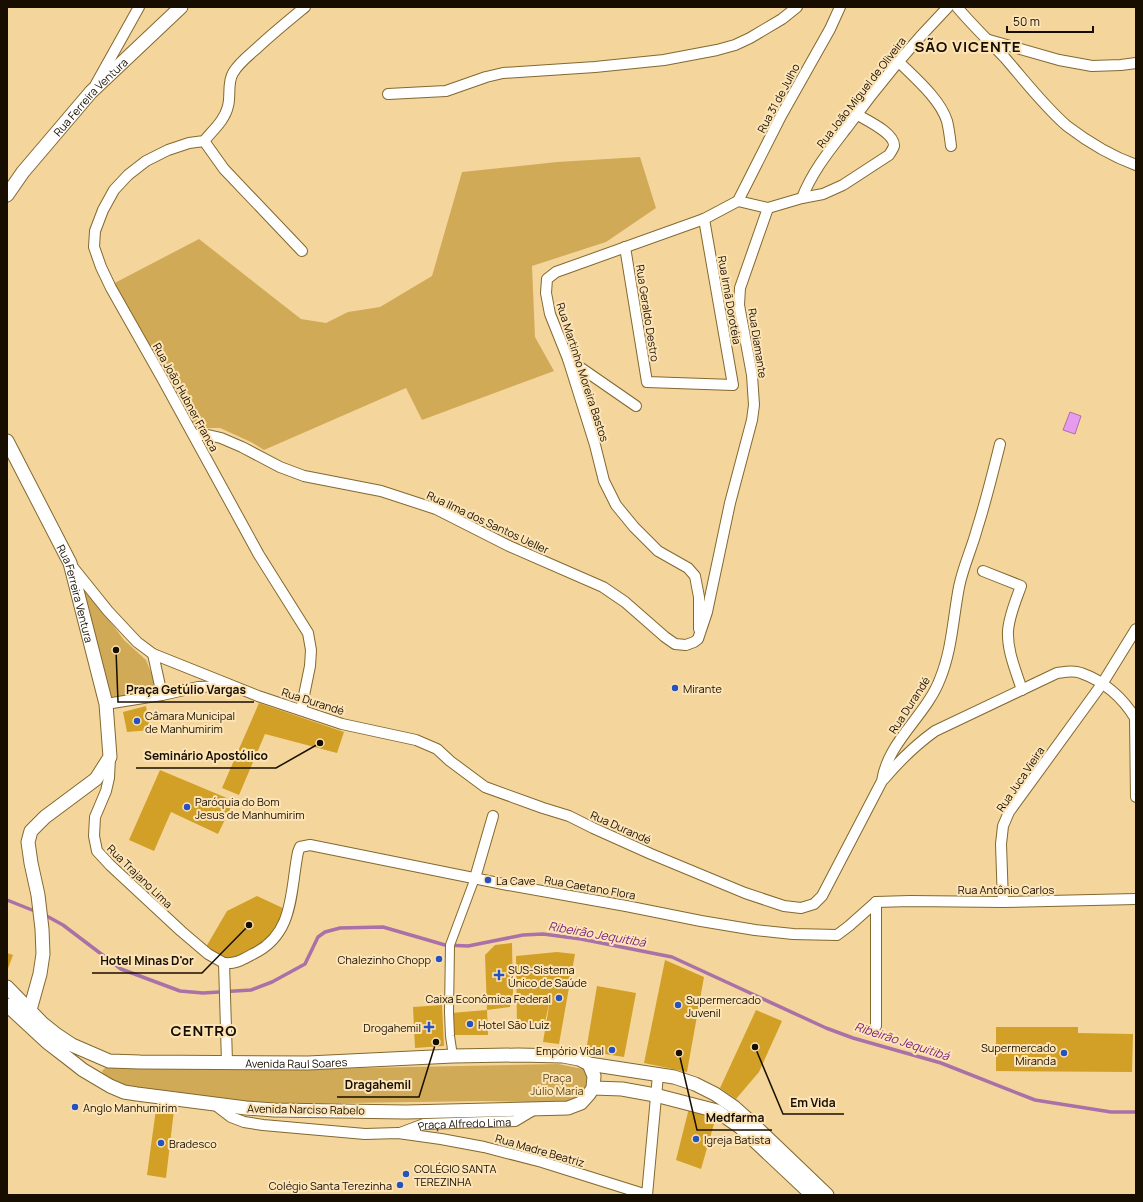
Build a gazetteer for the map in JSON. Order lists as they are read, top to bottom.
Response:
{
  "streets": {
    "street": [
      "Rua João Miguel de Oliveira",
      "Rua Ferreira Ventura",
      "Rua 31 de Julho",
      "Rua Irmã Dorotéia",
      "Rua Geraldo Destro",
      "Rua Diamante",
      "Rua Martinho Moreira Bastos",
      "Rua João Hubner Franca",
      "Rua Ilma dos Santos Ueller",
      "Rua Durandé",
      "Rua Juca Vieira",
      "Rua Trajano Lima",
      "Rua Caetano Flora",
      "Rua Antônio Carlos",
      "Avenida Raul Soares",
      "Avenida Narciso Rabelo",
      "Praça Alfredo Lima",
      "Rua Madre Beatriz"
    ]
  },
  "crossings": [
    ["Rua Ferreira Ventura", "Rua Durandé"],
    ["Rua Ferreira Ventura", "Rua Trajano Lima"],
    ["Rua 31 de Julho", "Rua Martinho Moreira Bastos"],
    ["Rua Irmã Dorotéia", "Rua Geraldo Destro"],
    ["Rua Irmã Dorotéia", "Rua Martinho Moreira Bastos"],
    ["Rua Geraldo Destro", "Rua Martinho Moreira Bastos"],
    ["Rua Diamante", "Rua Martinho Moreira Bastos"],
    ["Rua Diamante", "Rua Ilma dos Santos Ueller"],
    ["Rua Martinho Moreira Bastos", "Rua Ilma dos Santos Ueller"],
    ["Rua João Hubner Franca", "Rua Ilma dos Santos Ueller"],
    ["Rua João Hubner Franca", "Rua Durandé"],
    ["Rua Juca Vieira", "Rua Antônio Carlos"],
    ["Rua Trajano Lima", "Rua Caetano Flora"],
    ["Rua Caetano Flora", "Rua Antônio Carlos"],
    ["Avenida Raul Soares", "Praça Alfredo Lima"],
    ["Avenida Narciso Rabelo", "Praça Alfredo Lima"],
    ["Avenida Narciso Rabelo", "Rua Madre Beatriz"],
    ["Praça Alfredo Lima", "Rua Madre Beatriz"]
  ],
  "districts": ["SÃO VICENTE", "CENTRO"],
  "water": ["Ribeirão Jequitibá"],
  "parks": ["Praça Júlio Maria"],
  "places": {
    "other": [
      "Praça Getúlio Vargas",
      "Mirante",
      "Câmara Municipal de Manhumirim",
      "Seminário Apostólico",
      "Paróquia do Bom Jesus de Manhumirim",
      "La Cave",
      "Hotel Minas D'or",
      "Chalezinho Chopp",
      "Caixa Econômica Federal",
      "Supermercado Juvenil",
      "Hotel São Luiz",
      "Dragahemil",
      "Em Vida",
      "Empório Vidal",
      "Medfarma",
      "Supermercado Miranda",
      "Anglo Manhumirim",
      "Igreja Batista",
      "Bradesco",
      "COLÉGIO SANTA TEREZINHA",
      "Colégio Santa Terezinha"
    ],
    "health": ["SUS-Sistema Único de Saúde", "Drogahemil"]
  },
  "scale_bar": "50 m"
}
